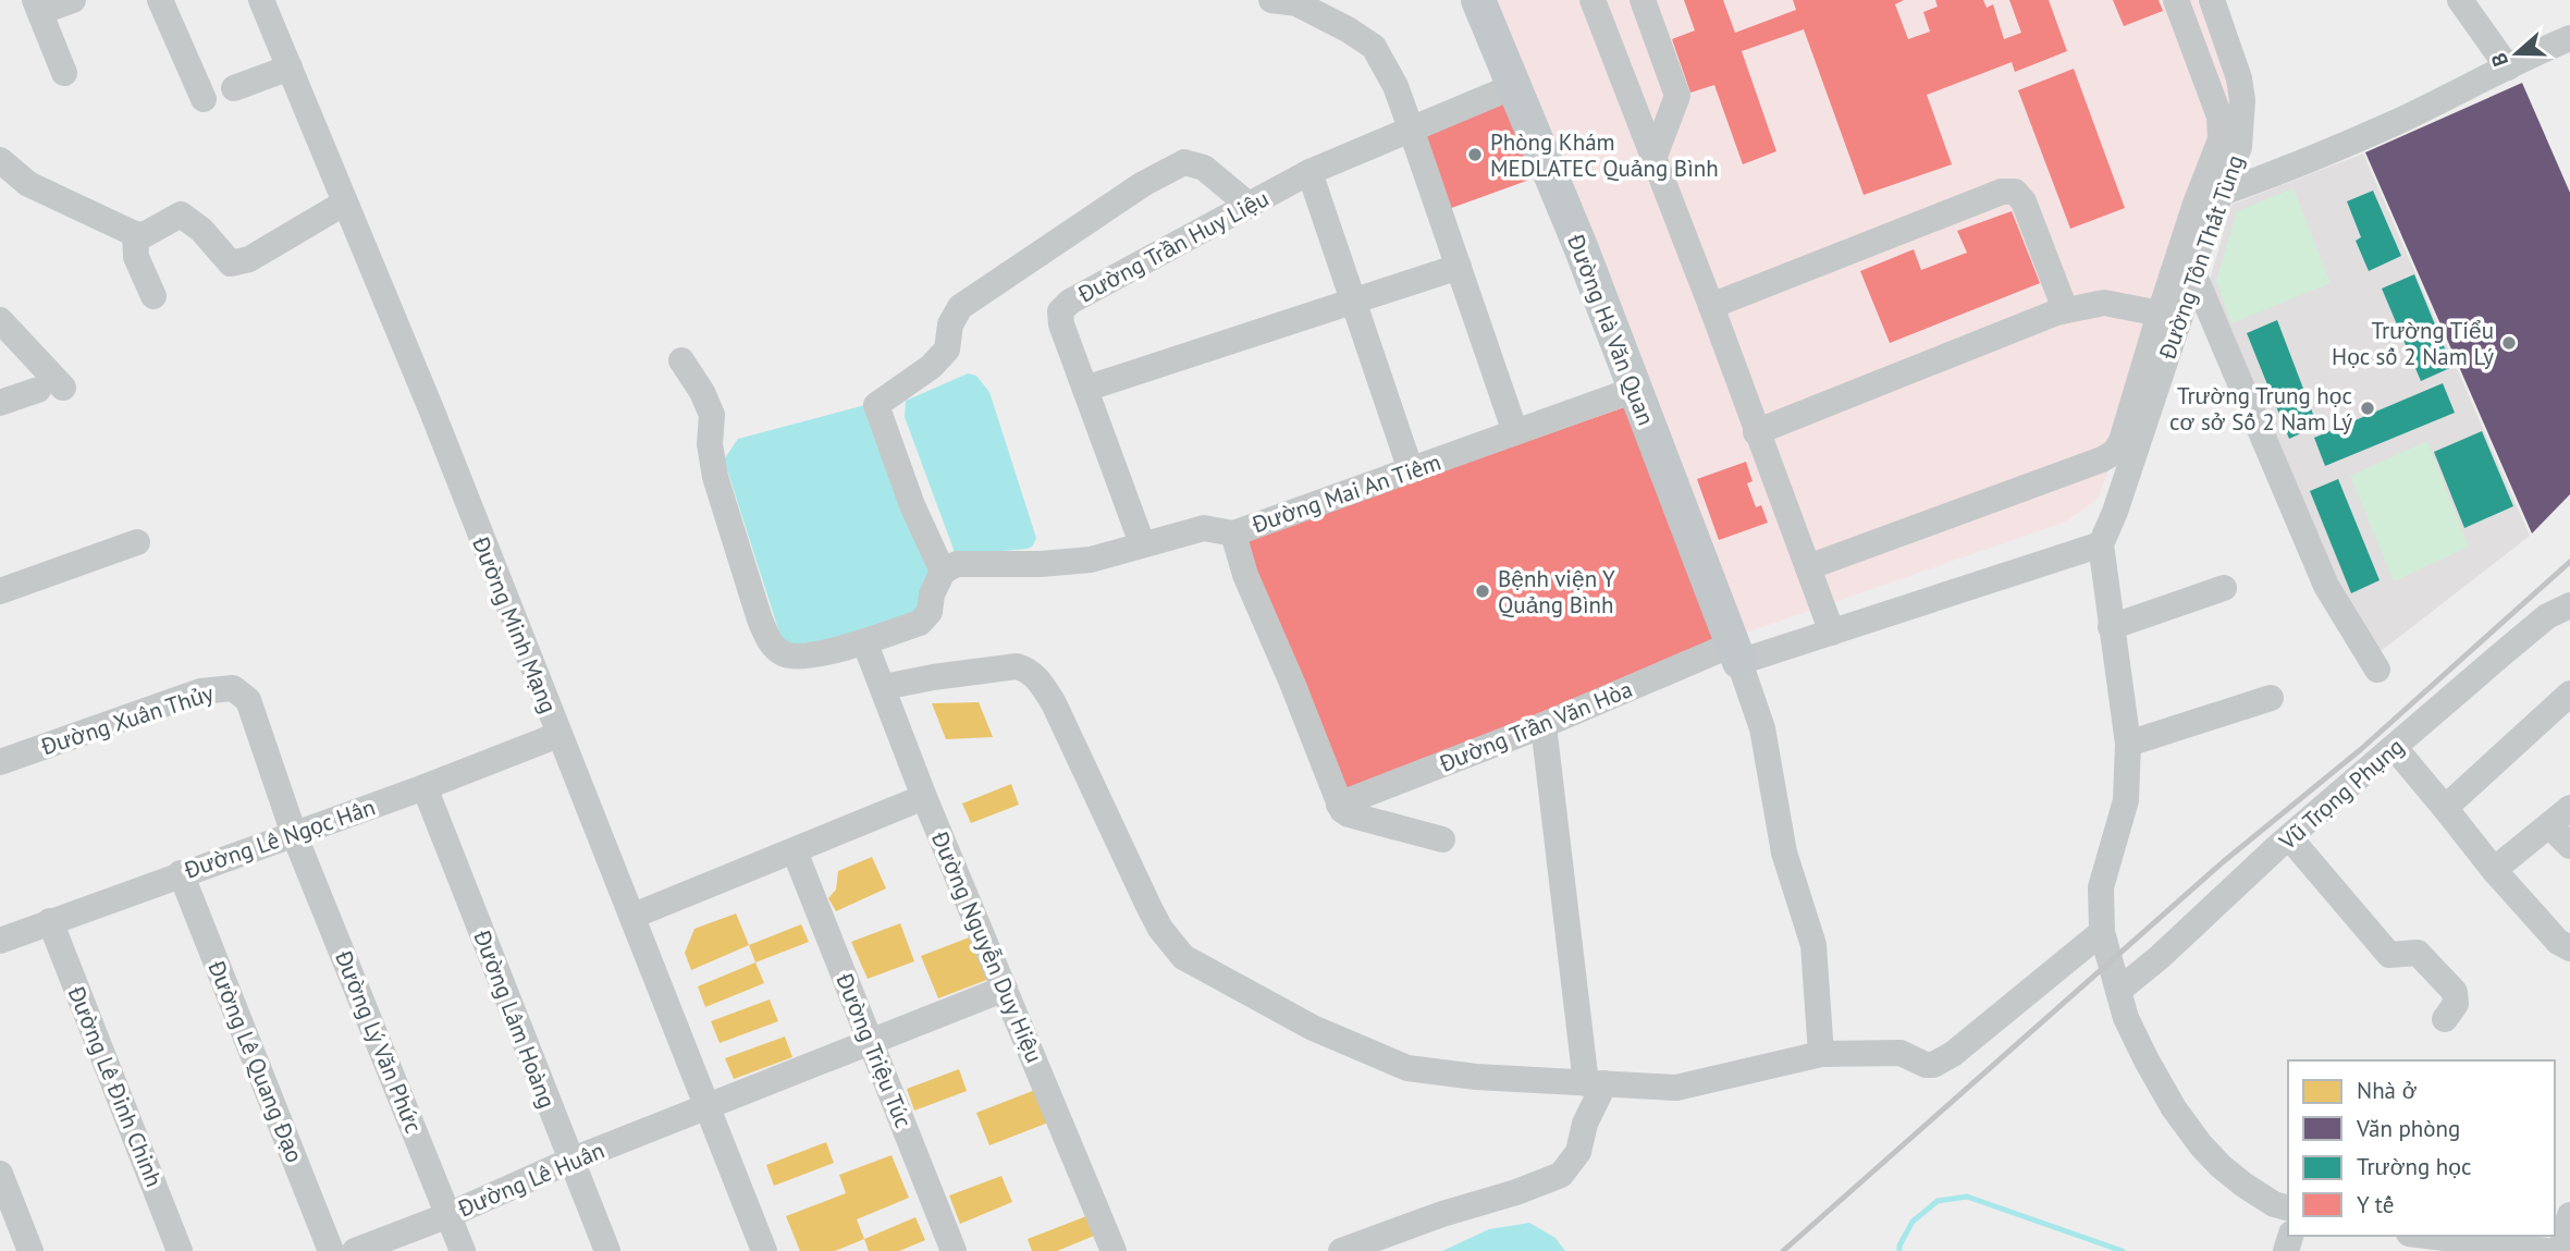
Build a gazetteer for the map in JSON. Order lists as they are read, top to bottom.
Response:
{
  "streets": {
    "main road": ["Đường Hà Văn Quan"],
    "street": [
      "Đường Trần Huy Liệu",
      "Đường Tôn Thất Tùng",
      "Đường Mai An Tiêm",
      "Đường Minh Mạng",
      "Đường Xuân Thủy",
      "Đường Trần Văn Hòa",
      "Vũ Trọng Phụng",
      "Đường Lê Ngọc Hân",
      "Đường Nguyễn Duy Hiệu",
      "Đường Lâm Hoàng",
      "Đường Lý Văn Phức",
      "Đường Triệu Túc",
      "Đường Lê Quang Đạo",
      "Đường Lê Đinh Chinh",
      "Đường Lê Huân"
    ]
  },
  "crossings": [
    ["Đường Trần Huy Liệu", "Đường Hà Văn Quan"],
    ["Đường Trần Huy Liệu", "Đường Mai An Tiêm"],
    ["Đường Tôn Thất Tùng", "Đường Trần Văn Hòa"],
    ["Đường Tôn Thất Tùng", "Vũ Trọng Phụng"],
    ["Đường Hà Văn Quan", "Đường Mai An Tiêm"],
    ["Đường Hà Văn Quan", "Đường Trần Văn Hòa"],
    ["Đường Minh Mạng", "Đường Lê Ngọc Hân"],
    ["Đường Minh Mạng", "Đường Lê Huân"],
    ["Đường Xuân Thủy", "Đường Lê Ngọc Hân"],
    ["Đường Xuân Thủy", "Đường Lý Văn Phức"],
    ["Đường Lê Ngọc Hân", "Đường Lâm Hoàng"],
    ["Đường Lê Ngọc Hân", "Đường Lý Văn Phức"],
    ["Đường Lê Ngọc Hân", "Đường Lê Quang Đạo"],
    ["Đường Lê Ngọc Hân", "Đường Lê Đinh Chinh"],
    ["Đường Nguyễn Duy Hiệu", "Đường Lê Huân"],
    ["Đường Lâm Hoàng", "Đường Lê Huân"],
    ["Đường Lý Văn Phức", "Đường Lê Huân"],
    ["Đường Triệu Túc", "Đường Lê Huân"]
  ],
  "places": [
    "Phòng Khám MEDLATEC Quảng Bình",
    "Trường Tiểu Học số 2 Nam Lý",
    "Trường Trung học cơ sở Số 2 Nam Lý",
    "Bệnh viện Y Quảng Bình"
  ],
  "legend": [
    "Nhà ở",
    "Văn phòng",
    "Trường học",
    "Y tế"
  ],
  "north": "left"
}
